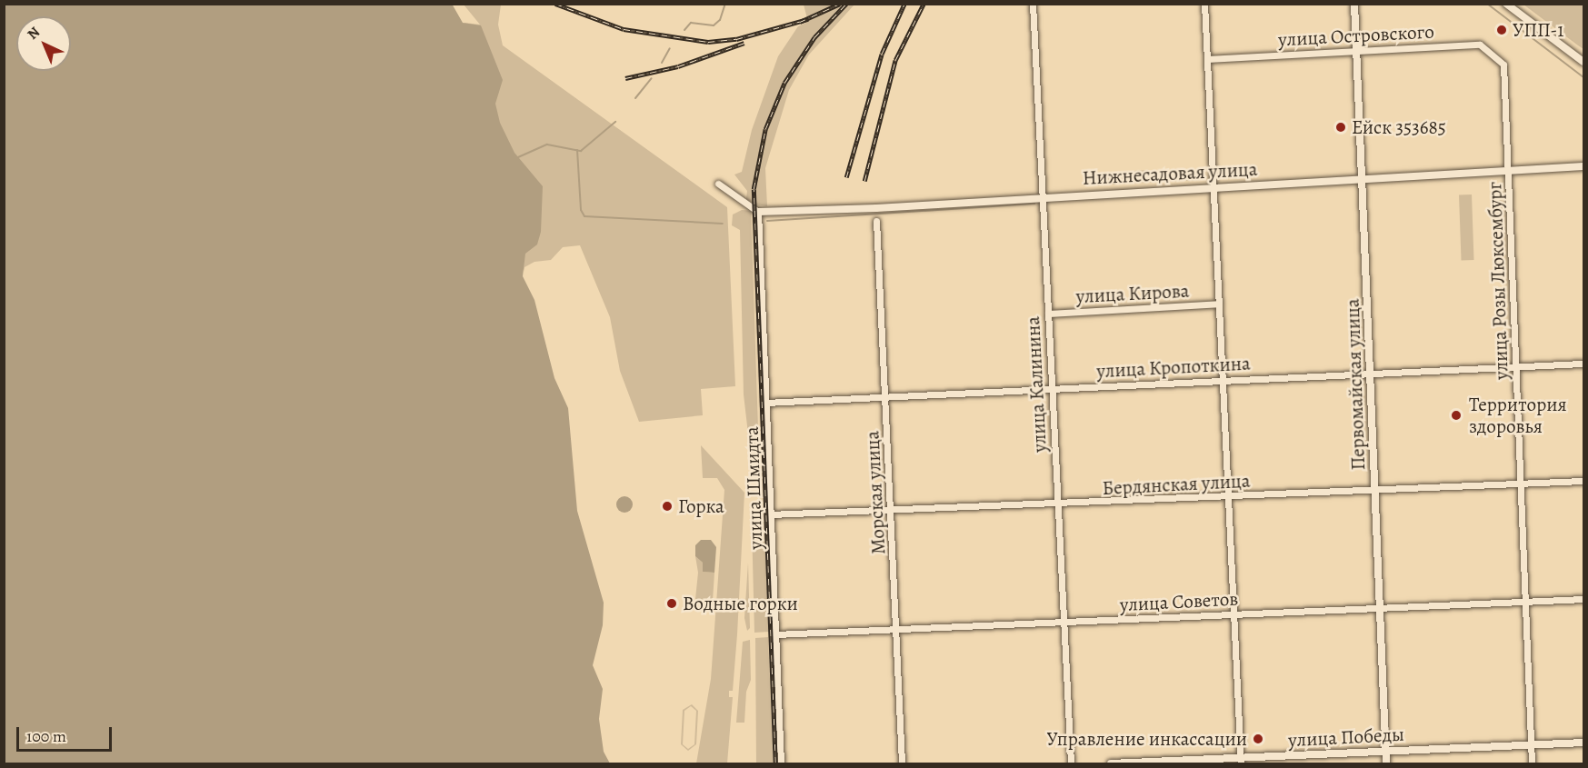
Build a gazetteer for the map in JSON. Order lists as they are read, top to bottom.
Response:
{
  "streets": {
    "street": [
      "улица Островского",
      "Нижнесадовая улица",
      "улица Розы Люксембург",
      "улица Кирова",
      "улица Кропоткина",
      "улица Калинина",
      "Первомайская улица",
      "Бердянская улица",
      "улица Шмидта",
      "Морская улица",
      "улица Советов",
      "улица Победы"
    ]
  },
  "crossings": [
    ["улица Островского", "улица Розы Люксембург"],
    ["улица Островского", "Первомайская улица"],
    ["Нижнесадовая улица", "улица Розы Люксембург"],
    ["Нижнесадовая улица", "улица Калинина"],
    ["Нижнесадовая улица", "Первомайская улица"],
    ["Нижнесадовая улица", "улица Шмидта"],
    ["улица Розы Люксембург", "улица Кропоткина"],
    ["улица Розы Люксембург", "Бердянская улица"],
    ["улица Розы Люксембург", "улица Советов"],
    ["улица Розы Люксембург", "улица Победы"],
    ["улица Кирова", "улица Калинина"],
    ["улица Кропоткина", "улица Калинина"],
    ["улица Кропоткина", "Первомайская улица"],
    ["улица Кропоткина", "улица Шмидта"],
    ["улица Кропоткина", "Морская улица"],
    ["улица Калинина", "Бердянская улица"],
    ["улица Калинина", "улица Советов"],
    ["Первомайская улица", "Бердянская улица"],
    ["Первомайская улица", "улица Советов"],
    ["Первомайская улица", "улица Победы"],
    ["Бердянская улица", "улица Шмидта"],
    ["Бердянская улица", "Морская улица"],
    ["улица Шмидта", "улица Советов"],
    ["Морская улица", "улица Советов"]
  ],
  "places": [
    "УПП-1",
    "Ейск 353685",
    "Территория здоровья",
    "Горка",
    "Водные горки",
    "Управление инкассации"
  ],
  "scale_bar": "100 m",
  "north": "top left"
}
